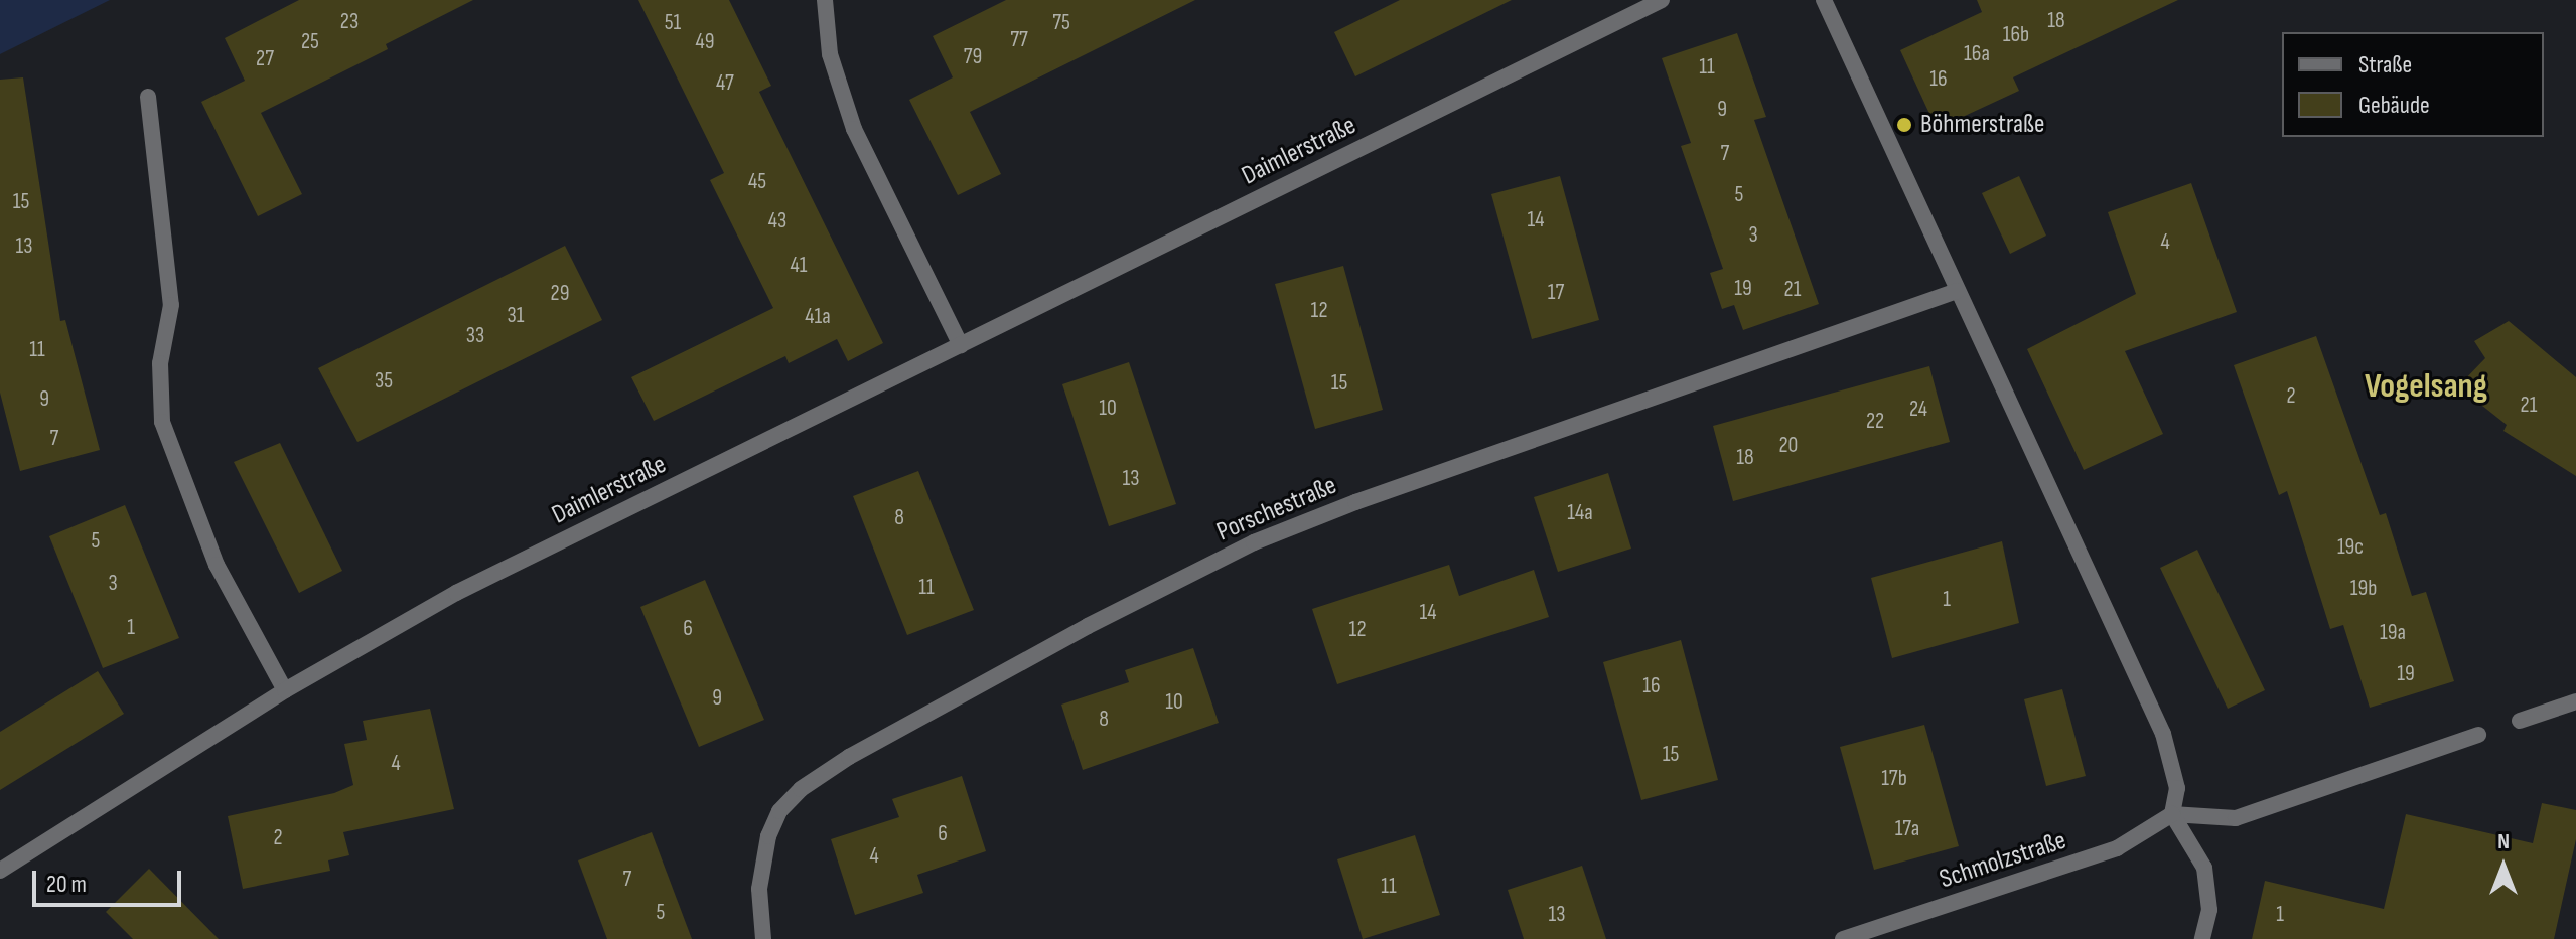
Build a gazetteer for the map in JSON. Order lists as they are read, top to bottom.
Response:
{
  "streets": {
    "street": ["Daimlerstraße", "Porschestraße", "Schmolzstraße"]
  },
  "districts": ["Vogelsang"],
  "places": ["Böhmerstraße"],
  "house_numbers": [
    "18",
    "23",
    "51",
    "75",
    "16b",
    "77",
    "25",
    "49",
    "16a",
    "79",
    "27",
    "11",
    "16",
    "47",
    "9",
    "7",
    "45",
    "5",
    "15",
    "14",
    "43",
    "3",
    "4",
    "13",
    "41",
    "19",
    "21",
    "17",
    "29",
    "12",
    "31",
    "41a",
    "33",
    "11",
    "35",
    "15",
    "2",
    "9",
    "21",
    "10",
    "24",
    "22",
    "7",
    "20",
    "18",
    "13",
    "14a",
    "8",
    "5",
    "19c",
    "3",
    "11",
    "19b",
    "1",
    "14",
    "1",
    "6",
    "12",
    "19a",
    "19",
    "16",
    "9",
    "10",
    "8",
    "15",
    "4",
    "17b",
    "17a",
    "6",
    "2",
    "4",
    "7",
    "11",
    "5",
    "13",
    "1"
  ],
  "legend": ["Straße", "Gebäude"],
  "scale_bar": "20 m",
  "north": "top"
}
